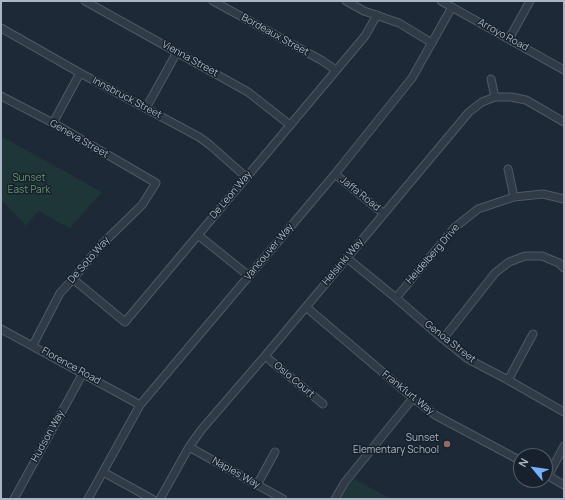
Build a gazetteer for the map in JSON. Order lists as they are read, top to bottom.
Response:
{
  "streets": {
    "street": [
      "Bordeaux Street",
      "Arroyo Road",
      "Vienna Street",
      "Innsbruck Street",
      "Geneva Street",
      "Jaffa Road",
      "De Leon Way",
      "Vancouver Way",
      "Heidelberg Drive",
      "De Soto Way",
      "Helsinki Way",
      "Genoa Street",
      "Florence Road",
      "Oslo Court",
      "Frankfurt Way",
      "Hudson Way",
      "Naples Way"
    ]
  },
  "crossings": [
    ["Bordeaux Street", "De Leon Way"],
    ["Arroyo Road", "Vancouver Way"],
    ["Vienna Street", "De Leon Way"],
    ["Innsbruck Street", "De Leon Way"],
    ["Geneva Street", "De Soto Way"],
    ["Jaffa Road", "Vancouver Way"],
    ["Jaffa Road", "Helsinki Way"],
    ["De Leon Way", "De Soto Way"],
    ["Vancouver Way", "Florence Road"],
    ["Heidelberg Drive", "Genoa Street"],
    ["De Soto Way", "Florence Road"],
    ["Helsinki Way", "Genoa Street"],
    ["Helsinki Way", "Oslo Court"],
    ["Helsinki Way", "Frankfurt Way"],
    ["Helsinki Way", "Naples Way"],
    ["Florence Road", "Hudson Way"]
  ],
  "parks": ["Sunset East Park"],
  "places": ["Sunset Elementary School"],
  "north": "top left"
}
